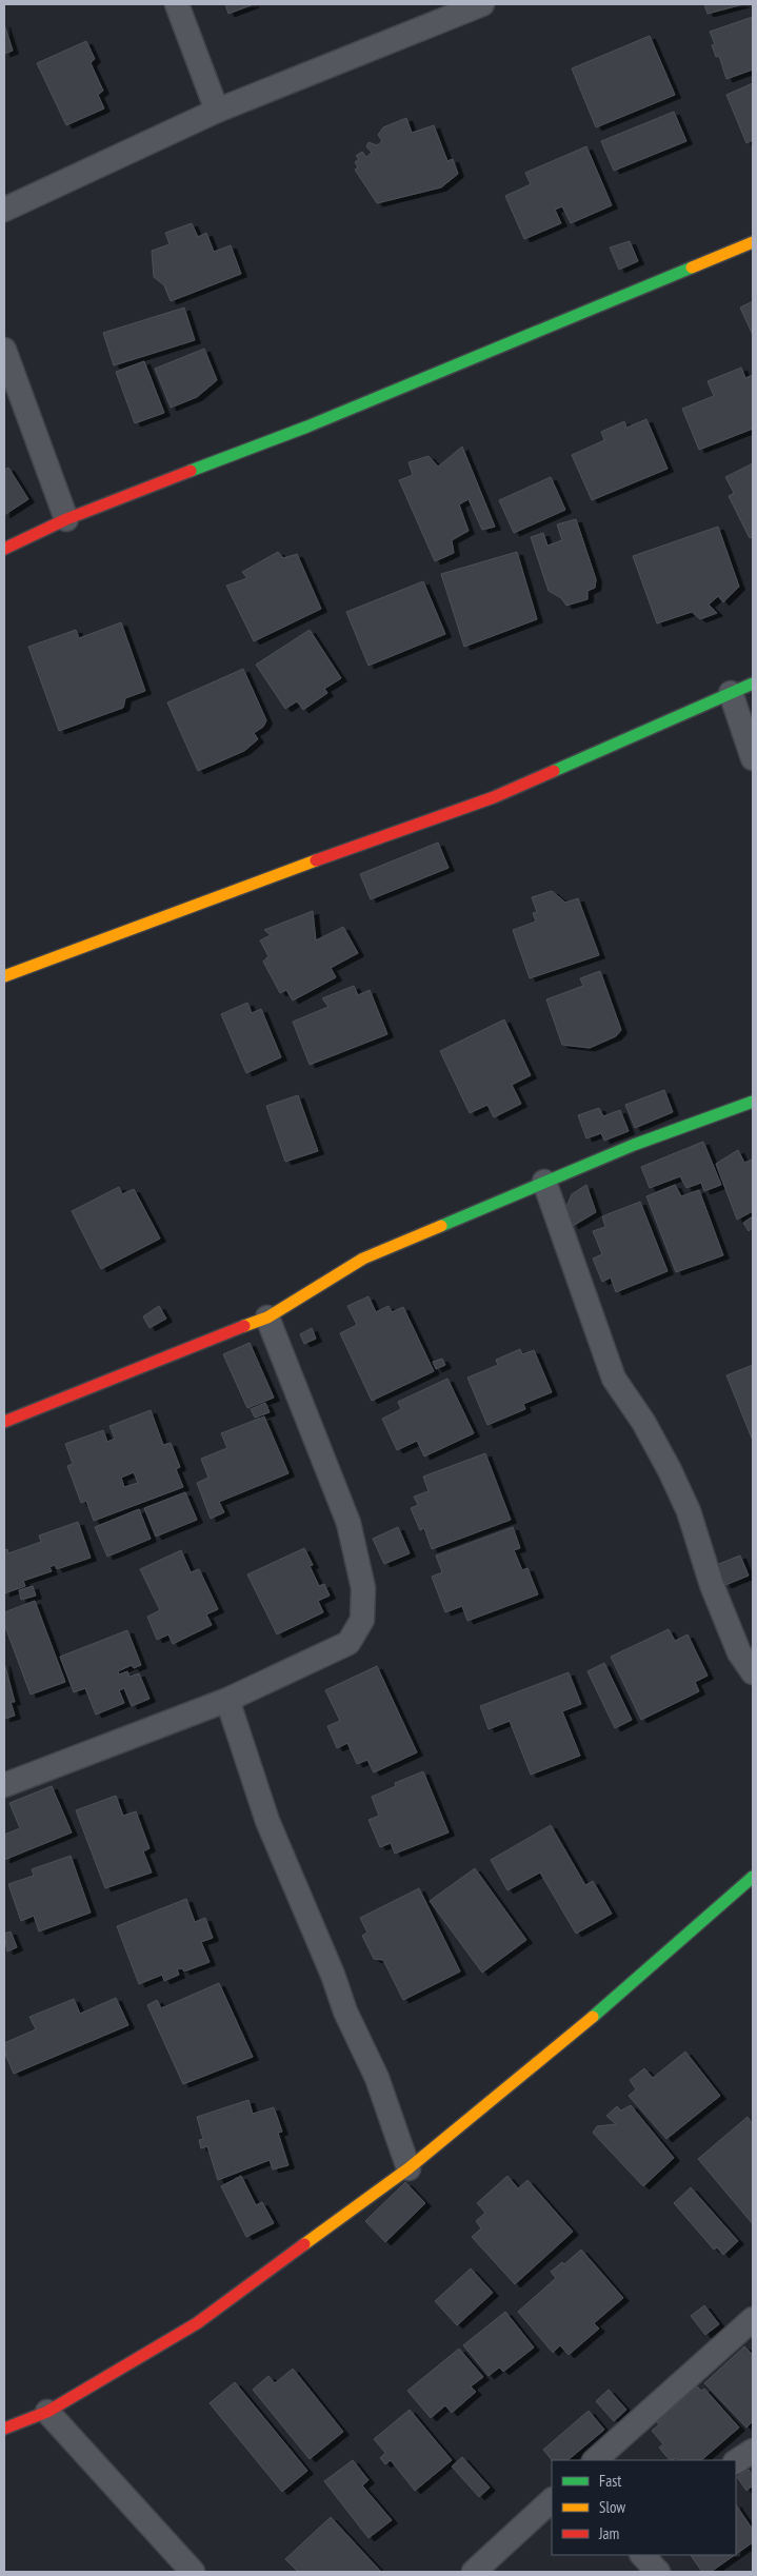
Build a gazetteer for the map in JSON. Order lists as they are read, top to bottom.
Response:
{
  "legend": ["Fast", "Slow", "Jam"]
}
